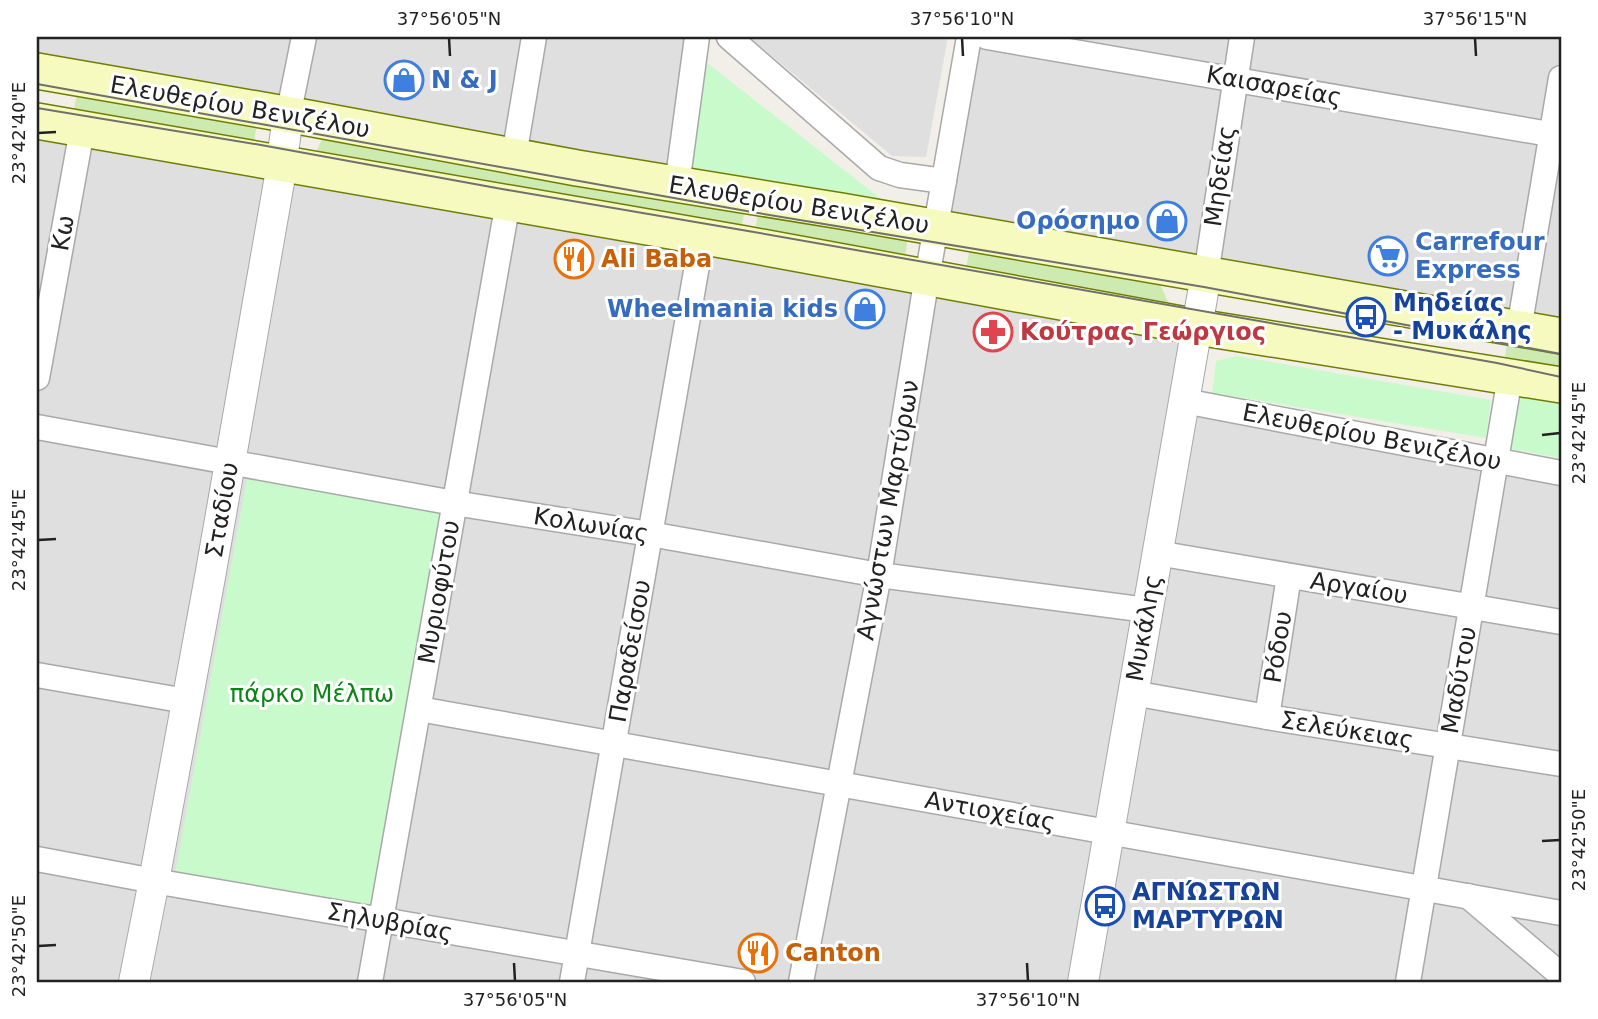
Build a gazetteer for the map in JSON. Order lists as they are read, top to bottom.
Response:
{
  "streets": {
    "main road": ["Ελευθερίου Βενιζέλου"],
    "street": [
      "Καισαρείας",
      "Μηδείας",
      "Κω",
      "Σταδίου",
      "Αγνώστων Μαρτύρων",
      "Κολωνίας",
      "Αργαίου",
      "Μυριοφύτου",
      "Μυκάλης",
      "Ρόδου",
      "Παραδείσου",
      "Μαδύτου",
      "Σελεύκειας",
      "Αντιοχείας",
      "Σηλυβρίας"
    ]
  },
  "crossings": [
    ["Καισαρείας", "Μηδείας"],
    ["Ελευθερίου Βενιζέλου", "Μηδείας"],
    ["Ελευθερίου Βενιζέλου", "Κω"],
    ["Ελευθερίου Βενιζέλου", "Σταδίου"],
    ["Ελευθερίου Βενιζέλου", "Αγνώστων Μαρτύρων"],
    ["Ελευθερίου Βενιζέλου", "Μυριοφύτου"],
    ["Ελευθερίου Βενιζέλου", "Μυκάλης"],
    ["Ελευθερίου Βενιζέλου", "Παραδείσου"],
    ["Ελευθερίου Βενιζέλου", "Μαδύτου"],
    ["Μηδείας", "Μυκάλης"],
    ["Σταδίου", "Κολωνίας"],
    ["Σταδίου", "Σηλυβρίας"],
    ["Αγνώστων Μαρτύρων", "Κολωνίας"],
    ["Αγνώστων Μαρτύρων", "Αντιοχείας"],
    ["Κολωνίας", "Μυριοφύτου"],
    ["Κολωνίας", "Μυκάλης"],
    ["Κολωνίας", "Παραδείσου"],
    ["Αργαίου", "Μυκάλης"],
    ["Αργαίου", "Ρόδου"],
    ["Αργαίου", "Μαδύτου"],
    ["Μυριοφύτου", "Αντιοχείας"],
    ["Μυριοφύτου", "Σηλυβρίας"],
    ["Μυκάλης", "Σελεύκειας"],
    ["Μυκάλης", "Αντιοχείας"],
    ["Ρόδου", "Σελεύκειας"],
    ["Παραδείσου", "Αντιοχείας"],
    ["Παραδείσου", "Σηλυβρίας"],
    ["Μαδύτου", "Σελεύκειας"],
    ["Μαδύτου", "Αντιοχείας"]
  ],
  "parks": ["πάρκο Μέλπω"],
  "places": {
    "shop": ["N & J", "Ορόσημο", "Wheelmania kids"],
    "supermarket": ["Carrefour Express"],
    "restaurant": ["Ali Baba", "Canton"],
    "bus stop": ["Μηδείας - Μυκάλης", "ΑΓΝΏΣΤΩΝ ΜΑΡΤΥΡΩΝ"],
    "pharmacy": ["Κούτρας Γεώργιος"]
  },
  "coordinates": [
    "37°56'05\"N",
    "37°56'10\"N",
    "37°56'15\"N",
    "23°42'40\"E",
    "23°42'45\"E",
    "23°42'50\"E"
  ]
}
